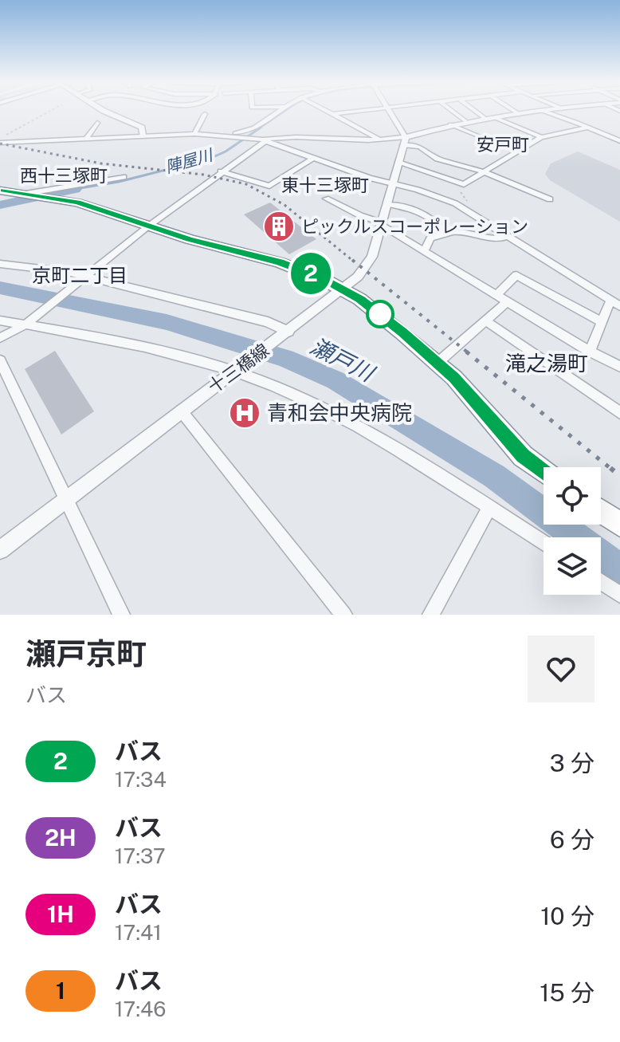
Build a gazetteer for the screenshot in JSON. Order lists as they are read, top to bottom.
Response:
{
  "streets": {
    "street": ["十三橋線"]
  },
  "districts": [
    "安戸町",
    "西十三塚町",
    "東十三塚町",
    "京町二丁目",
    "滝之湯町"
  ],
  "water": ["陣屋川", "瀬戸川"],
  "places": {
    "building": ["ピックルスコーポレーション"],
    "hospital": ["青和会中央病院"]
  },
  "lines": ["bus line 2"],
  "page": {
    "on_map": "2",
    "heading": ["瀬戸京町", "バス"],
    "list": [
      {
        "mark": "2",
        "name": "バス",
        "note": "17:34",
        "value": "3 分"
      },
      {
        "mark": "2H",
        "name": "バス",
        "note": "17:37",
        "value": "6 分"
      },
      {
        "mark": "1H",
        "name": "バス",
        "note": "17:41",
        "value": "10 分"
      },
      {
        "mark": "1",
        "name": "バス",
        "note": "17:46",
        "value": "15 分"
      }
    ]
  }
}
